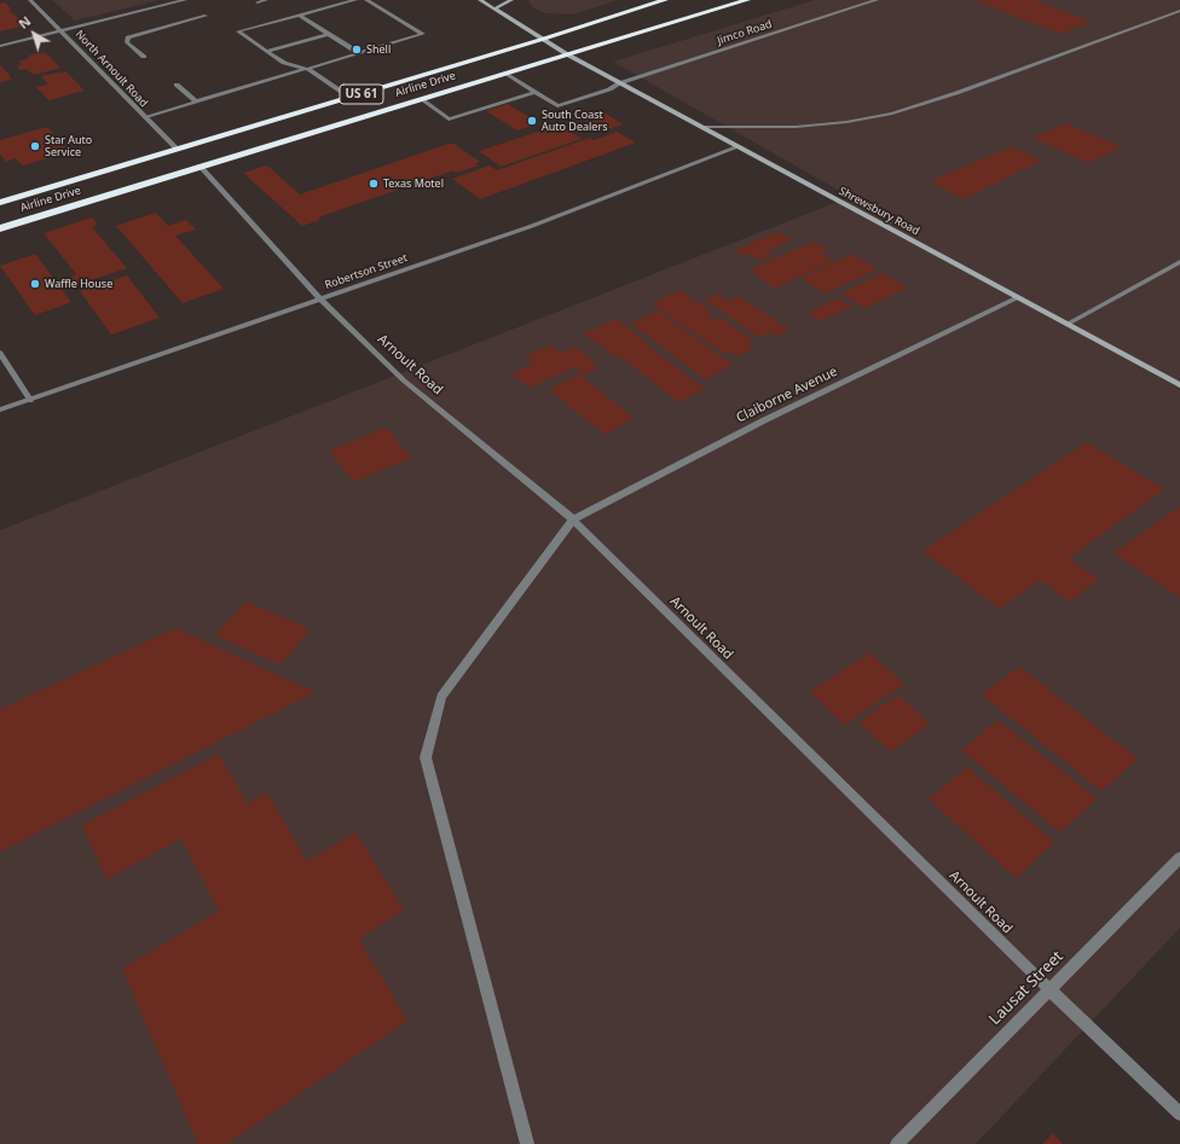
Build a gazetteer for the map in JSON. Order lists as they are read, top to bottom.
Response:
{
  "streets": {
    "highway": ["Airline Drive", "US 61"],
    "street": [
      "Jimco Road",
      "North Arnoult Road",
      "Shrewsbury Road",
      "Robertson Street",
      "Arnoult Road",
      "Claiborne Avenue",
      "Lausat Street"
    ]
  },
  "crossings": [
    ["Jimco Road", "Shrewsbury Road"],
    ["North Arnoult Road", "Airline Drive"],
    ["Airline Drive", "Shrewsbury Road"],
    ["Airline Drive", "Arnoult Road"],
    ["Shrewsbury Road", "Robertson Street"],
    ["Shrewsbury Road", "Claiborne Avenue"],
    ["Robertson Street", "Arnoult Road"],
    ["Arnoult Road", "Claiborne Avenue"],
    ["Arnoult Road", "Lausat Street"]
  ],
  "places": [
    "Shell",
    "South Coast Auto Dealers",
    "Star Auto Service",
    "Texas Motel",
    "Waffle House"
  ],
  "north": "top left"
}
